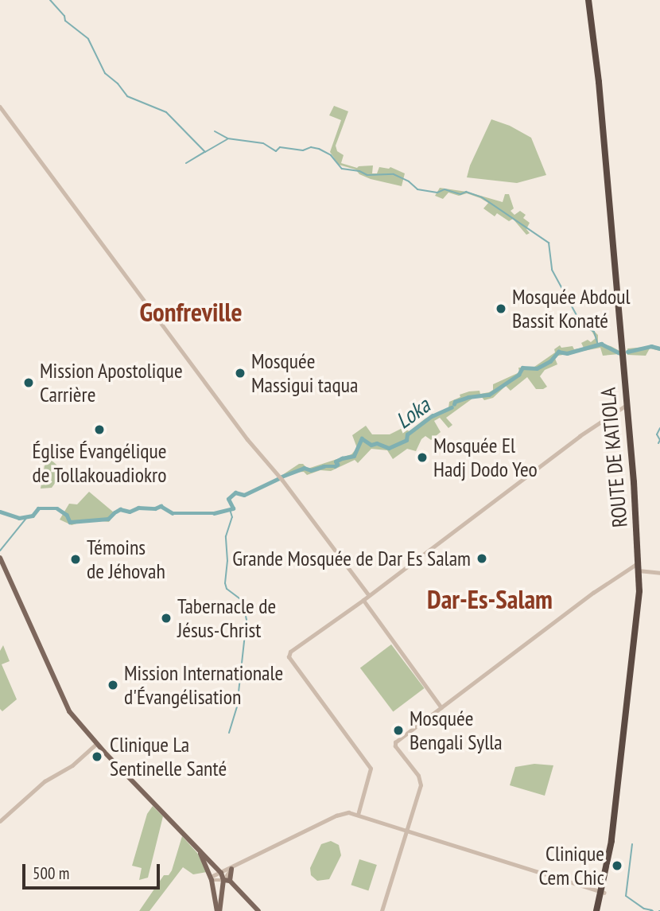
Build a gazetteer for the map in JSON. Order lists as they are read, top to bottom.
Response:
{
  "streets": {
    "highway": ["ROUTE DE KATIOLA"]
  },
  "districts": ["Gonfreville", "Dar-Es-Salam"],
  "water": ["Loka"],
  "places": [
    "Mosquée Abdoul Bassit Konaté",
    "Mosquée Massigui taqua",
    "Mission Apostolique Carrière",
    "Église Évangélique de Tollakouadiokro",
    "Mosquée El Hadj Dodo Yeo",
    "Grande Mosquée de Dar Es Salam",
    "Témoins de Jéhovah",
    "Tabernacle de Jésus-Christ",
    "Mission Internationale d'Évangélisation",
    "Mosquée Bengali Sylla",
    "Clinique La Sentinelle Santé",
    "Clinique Cem Chic"
  ],
  "scale_bar": "500 m"
}
